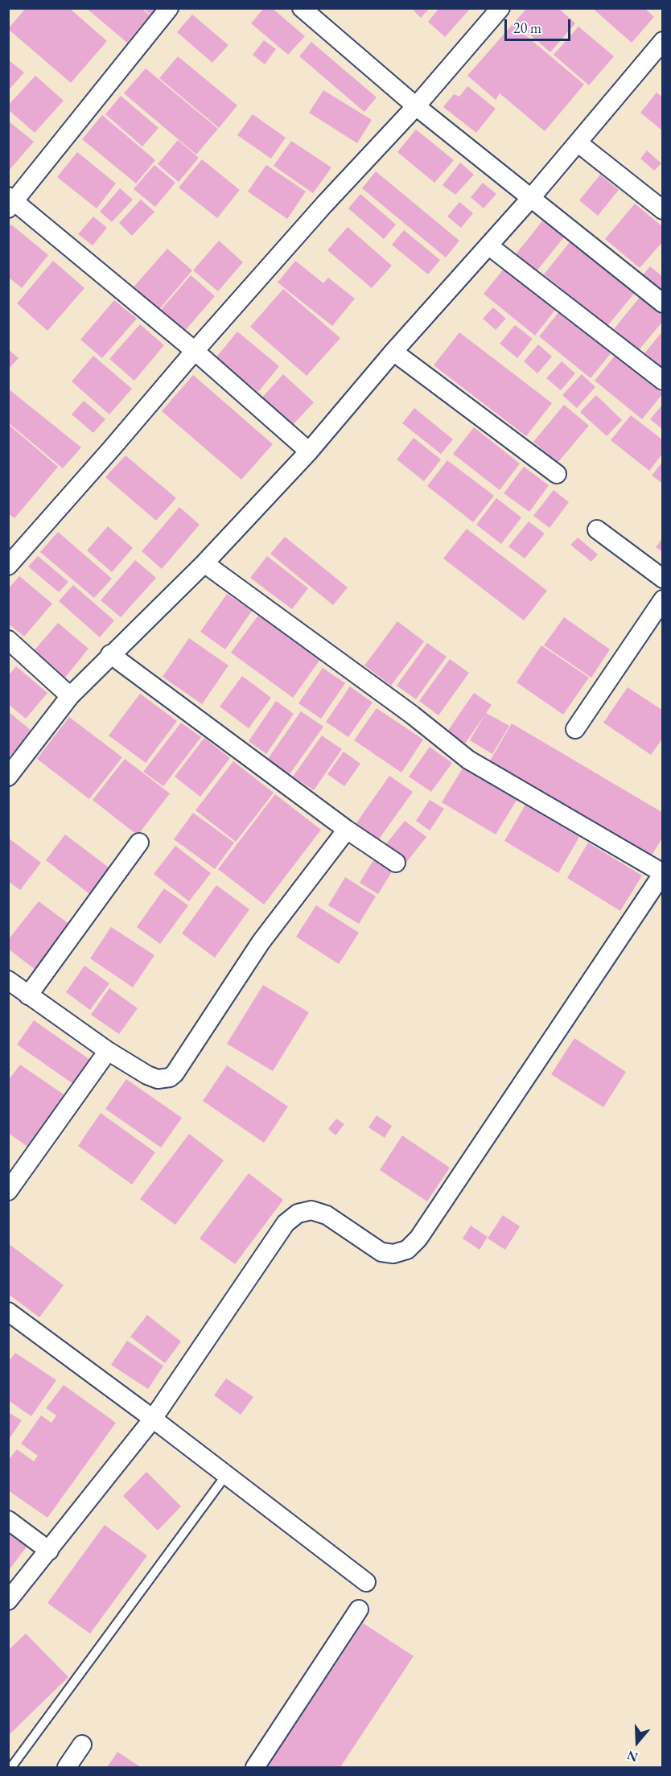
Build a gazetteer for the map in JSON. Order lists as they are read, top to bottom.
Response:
{
  "scale_bar": "20 m",
  "north": "bottom"
}
